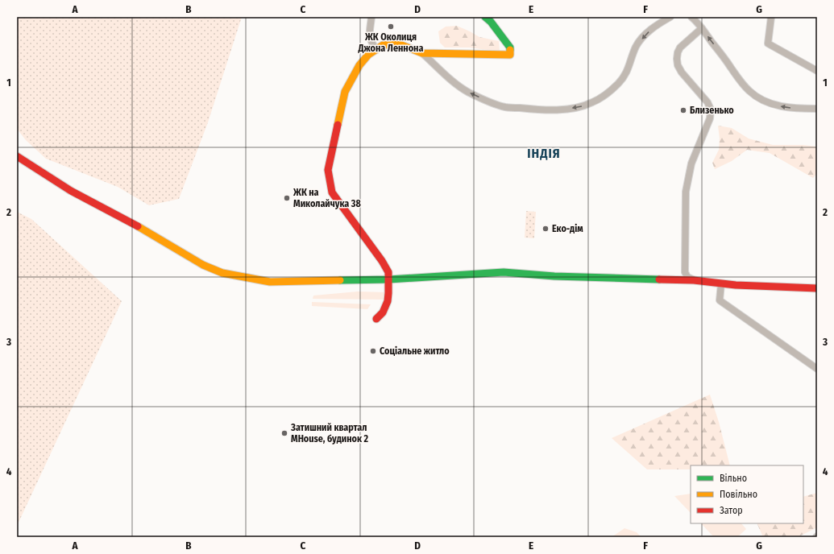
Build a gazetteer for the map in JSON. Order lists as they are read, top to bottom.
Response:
{
  "districts": ["ІНДІЯ"],
  "places": [
    "ЖК Околиця Джона Леннона",
    "Близенько",
    "ЖК на Миколайчука 38",
    "Еко-дім",
    "Соціальне житло",
    "Затишний квартал MHouse, будинок 2"
  ],
  "legend": ["Вільно", "Повільно", "Затор"],
  "grid": {
    "columns": [
      "A",
      "B",
      "C",
      "D",
      "E",
      "F",
      "G"
    ],
    "rows": [
      "1",
      "2",
      "3",
      "4"
    ]
  }
}
